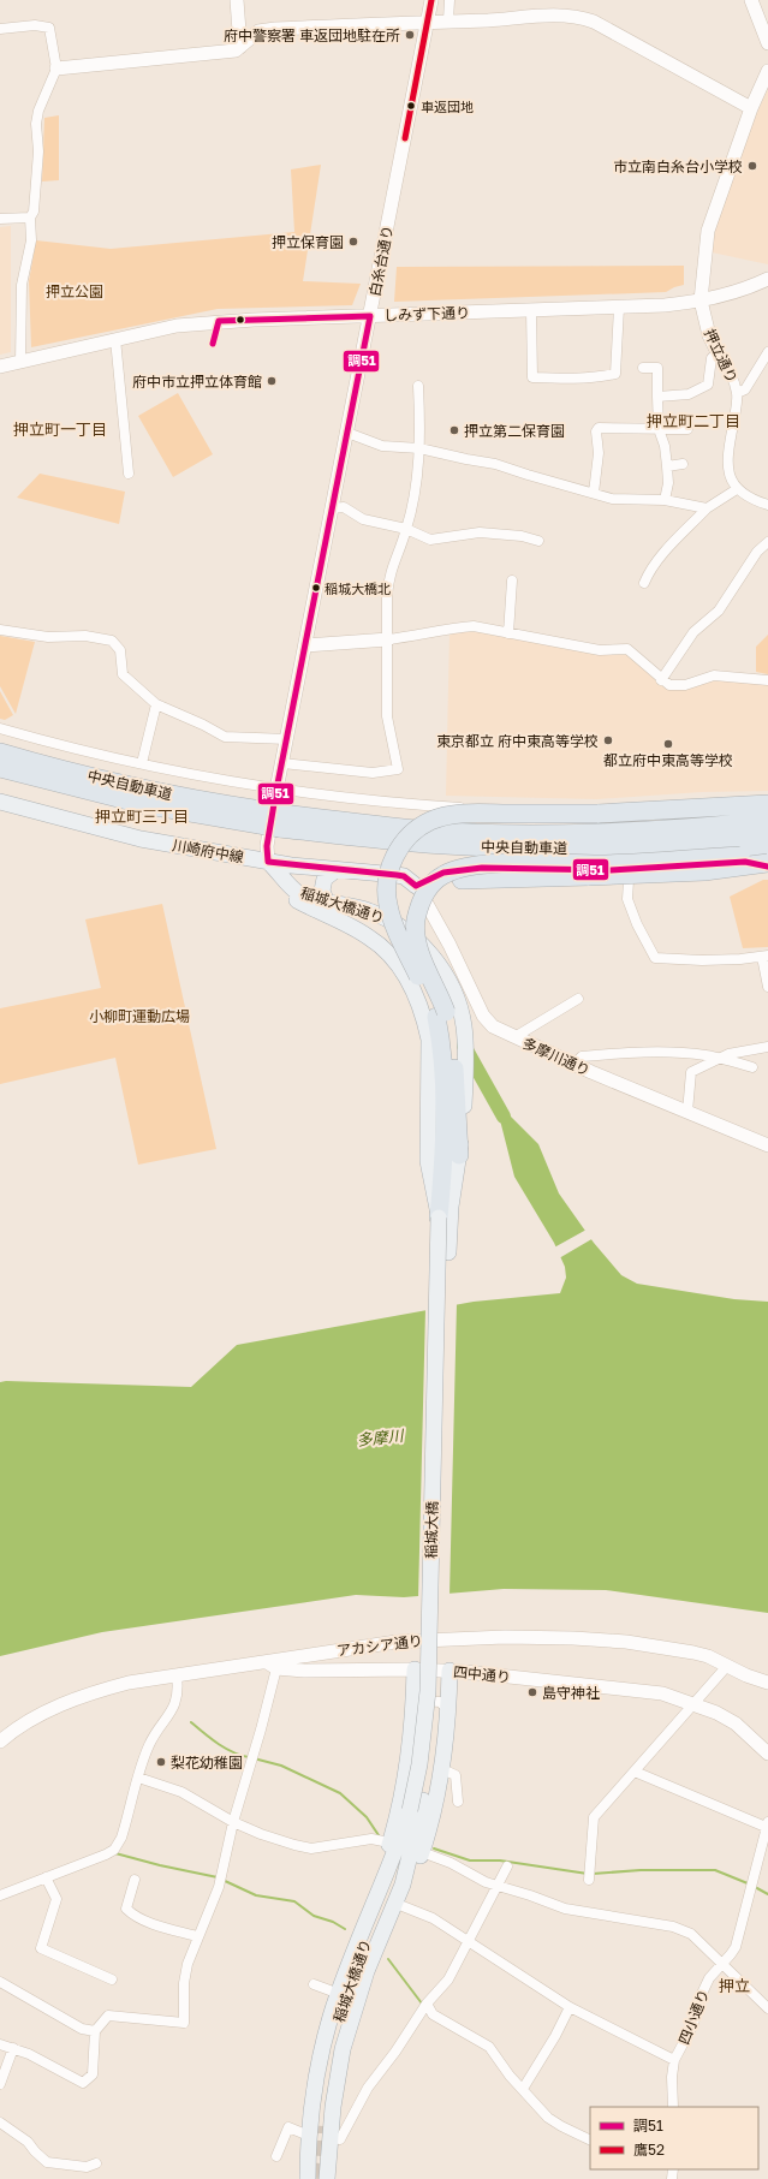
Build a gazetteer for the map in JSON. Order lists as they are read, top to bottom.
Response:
{
  "streets": {
    "highway": ["中央自動車道"],
    "main road": ["川崎府中線", "稲城大橋通り", "稲城大橋"],
    "street": [
      "白糸台通り",
      "しみず下通り",
      "押立通り",
      "多摩川通り",
      "アカシア通り",
      "四中通り",
      "四小通り"
    ]
  },
  "crossings": [
    ["白糸台通り", "しみず下通り"],
    ["白糸台通り", "川崎府中線"],
    ["白糸台通り", "稲城大橋通り"],
    ["しみず下通り", "押立通り"],
    ["川崎府中線", "稲城大橋通り"],
    ["川崎府中線", "多摩川通り"],
    ["稲城大橋通り", "稲城大橋"],
    ["アカシア通り", "四中通り"]
  ],
  "districts": [
    "押立町二丁目",
    "押立町一丁目",
    "押立町三丁目",
    "押立"
  ],
  "water": ["多摩川"],
  "parks": ["押立公園", "小柳町運動広場"],
  "places": [
    "府中警察署 車返団地駐在所",
    "車返団地",
    "市立南白糸台小学校",
    "押立保育園",
    "府中市立押立体育館",
    "押立第二保育園",
    "稲城大橋北",
    "東京都立 府中東高等学校",
    "都立府中東高等学校",
    "島守神社",
    "梨花幼稚園"
  ],
  "lines": ["transit line 鷹52", "transit line 調51"],
  "legend": ["調51", "鷹52"]
}
